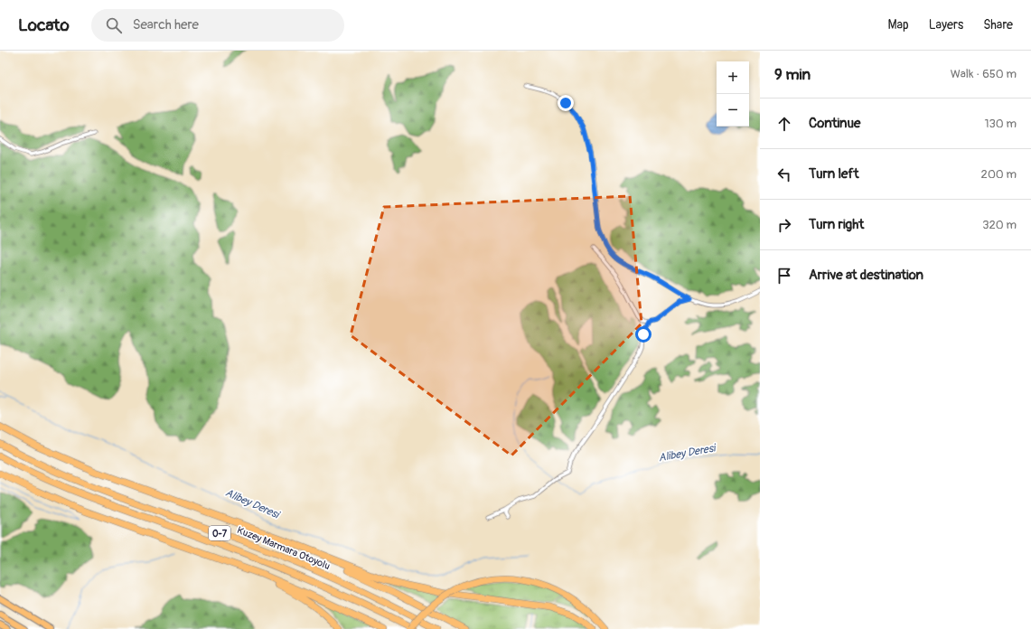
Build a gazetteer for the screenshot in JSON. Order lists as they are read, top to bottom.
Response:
{
  "streets": {
    "highway": ["O-7", "Kuzey Marmara Otoyolu"]
  },
  "water": ["Alibey Deresi"],
  "page": {
    "header": "Locato",
    "search": "Search here",
    "nav": ["Map", "Layers", "Share"],
    "heading": ["9 min", "Walk · 650 m"],
    "map_buttons": ["+", "−"],
    "list": [
      ["Continue", "130 m"],
      ["Turn left", "200 m"],
      ["Turn right", "320 m"],
      "Arrive at destination"
    ]
  }
}
